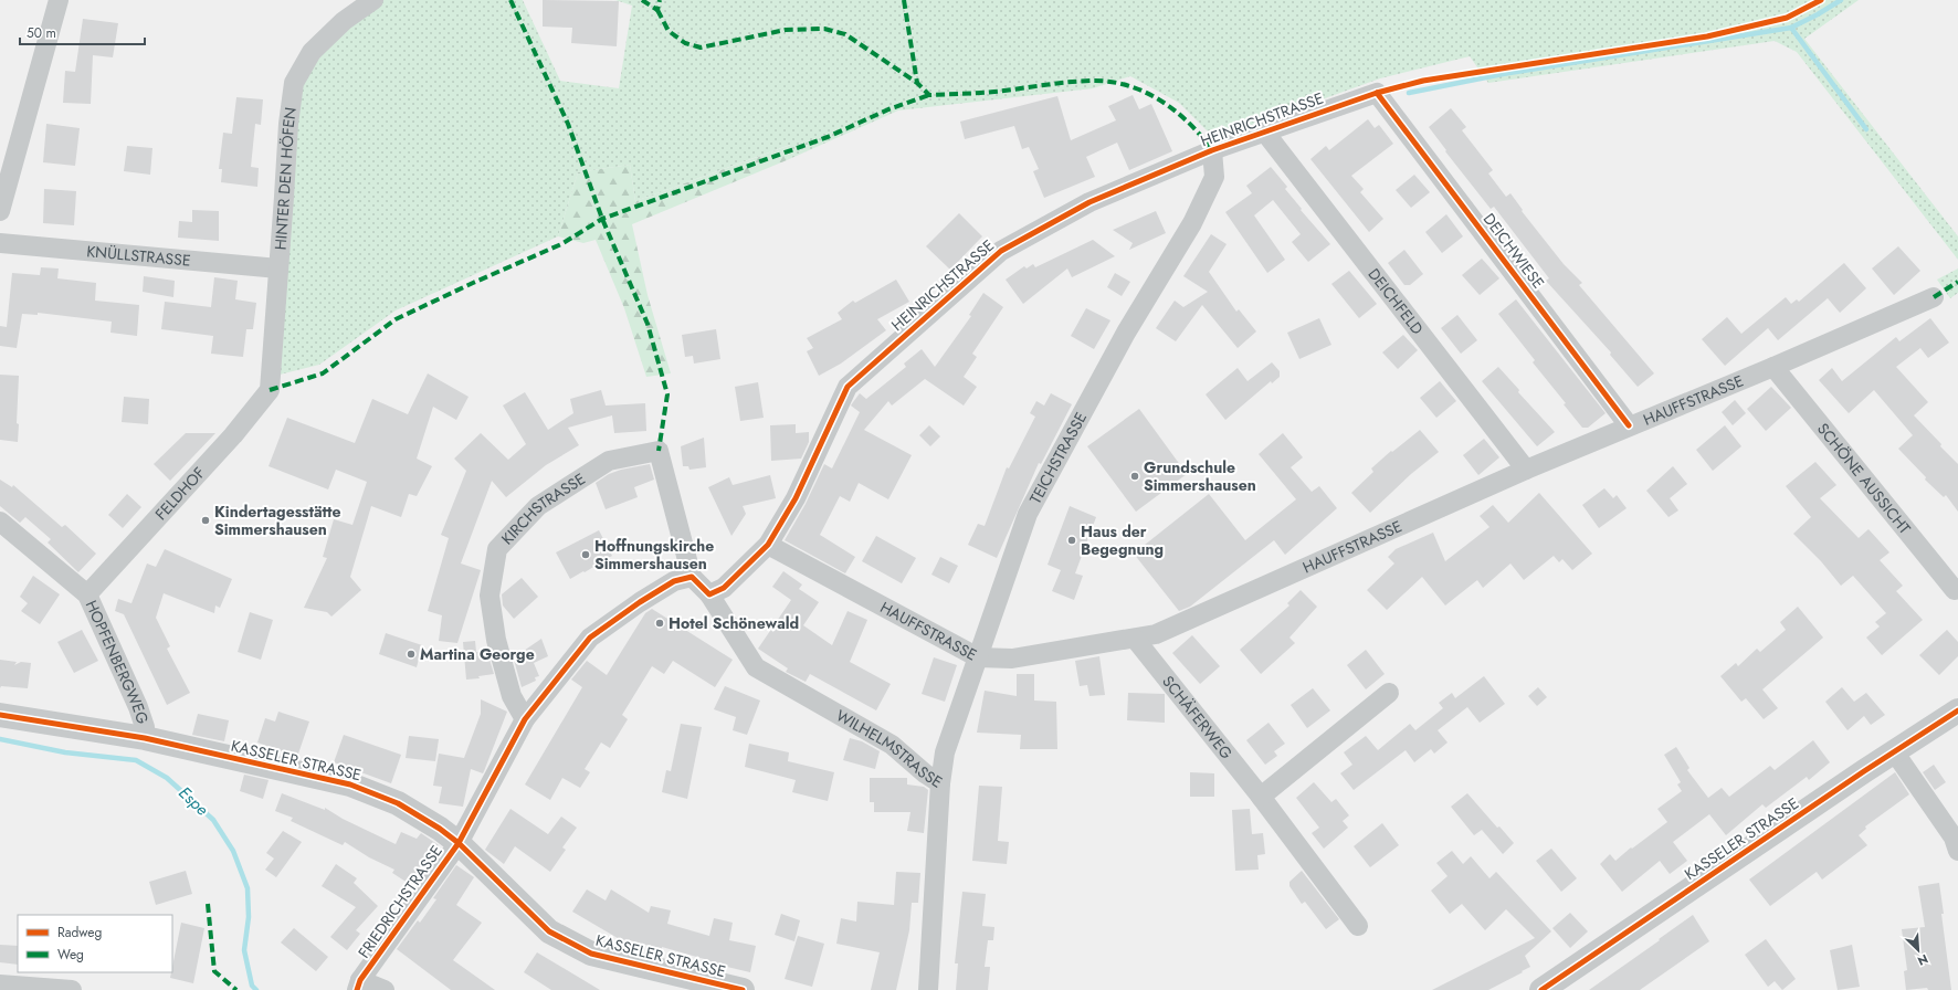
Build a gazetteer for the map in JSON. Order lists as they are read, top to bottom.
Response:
{
  "streets": {
    "street": [
      "HEINRICHSTRASSE",
      "HINTER DEN HÖFEN",
      "DEICHWIESE",
      "KNÜLLSTRASSE",
      "DEICHFELD",
      "HAUFFSTRASSE",
      "TEICHSTRASSE",
      "SCHÖNE AUSSICHT",
      "FELDHOF",
      "KIRCHSTRASSE",
      "HOPFENBERGWEG",
      "SCHÄFERWEG",
      "WILHELMSTRASSE",
      "KASSELER STRASSE",
      "FRIEDRICHSTRASSE"
    ]
  },
  "crossings": [
    ["HEINRICHSTRASSE", "DEICHWIESE"],
    ["HEINRICHSTRASSE", "DEICHFELD"],
    ["HEINRICHSTRASSE", "HAUFFSTRASSE"],
    ["HEINRICHSTRASSE", "TEICHSTRASSE"],
    ["HINTER DEN HÖFEN", "KNÜLLSTRASSE"],
    ["HINTER DEN HÖFEN", "FELDHOF"],
    ["DEICHWIESE", "HAUFFSTRASSE"],
    ["DEICHFELD", "HAUFFSTRASSE"],
    ["HAUFFSTRASSE", "TEICHSTRASSE"],
    ["HAUFFSTRASSE", "SCHÖNE AUSSICHT"],
    ["HAUFFSTRASSE", "SCHÄFERWEG"],
    ["TEICHSTRASSE", "WILHELMSTRASSE"],
    ["FELDHOF", "HOPFENBERGWEG"],
    ["KIRCHSTRASSE", "FRIEDRICHSTRASSE"],
    ["HOPFENBERGWEG", "KASSELER STRASSE"],
    ["KASSELER STRASSE", "FRIEDRICHSTRASSE"]
  ],
  "water": ["Espe"],
  "places": [
    "Grundschule Simmershausen",
    "Kindertagesstätte Simmershausen",
    "Haus der Begegnung",
    "Hoffnungskirche Simmershausen",
    "Hotel Schönewald",
    "Martina George"
  ],
  "legend": ["Radweg", "Weg"],
  "scale_bar": "50 m",
  "north": "bottom right"
}
